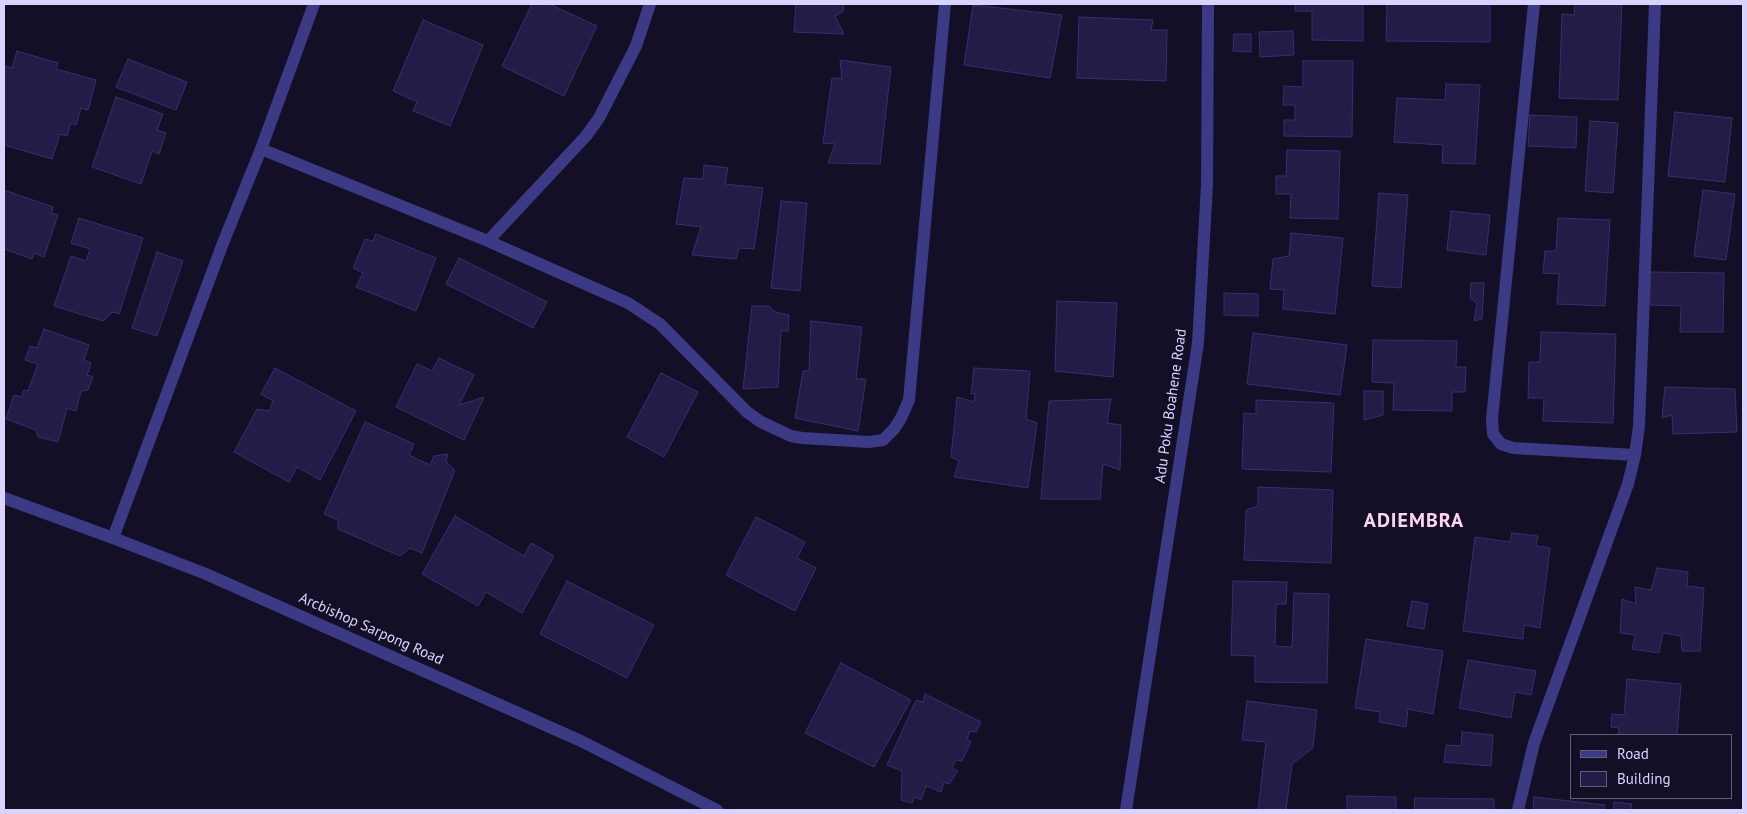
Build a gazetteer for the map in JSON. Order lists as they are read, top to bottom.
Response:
{
  "streets": {
    "street": ["Adu Poku Boahene Road", "Arcbishop Sarpong Road"]
  },
  "districts": ["ADIEMBRA"],
  "legend": ["Road", "Building"]
}
